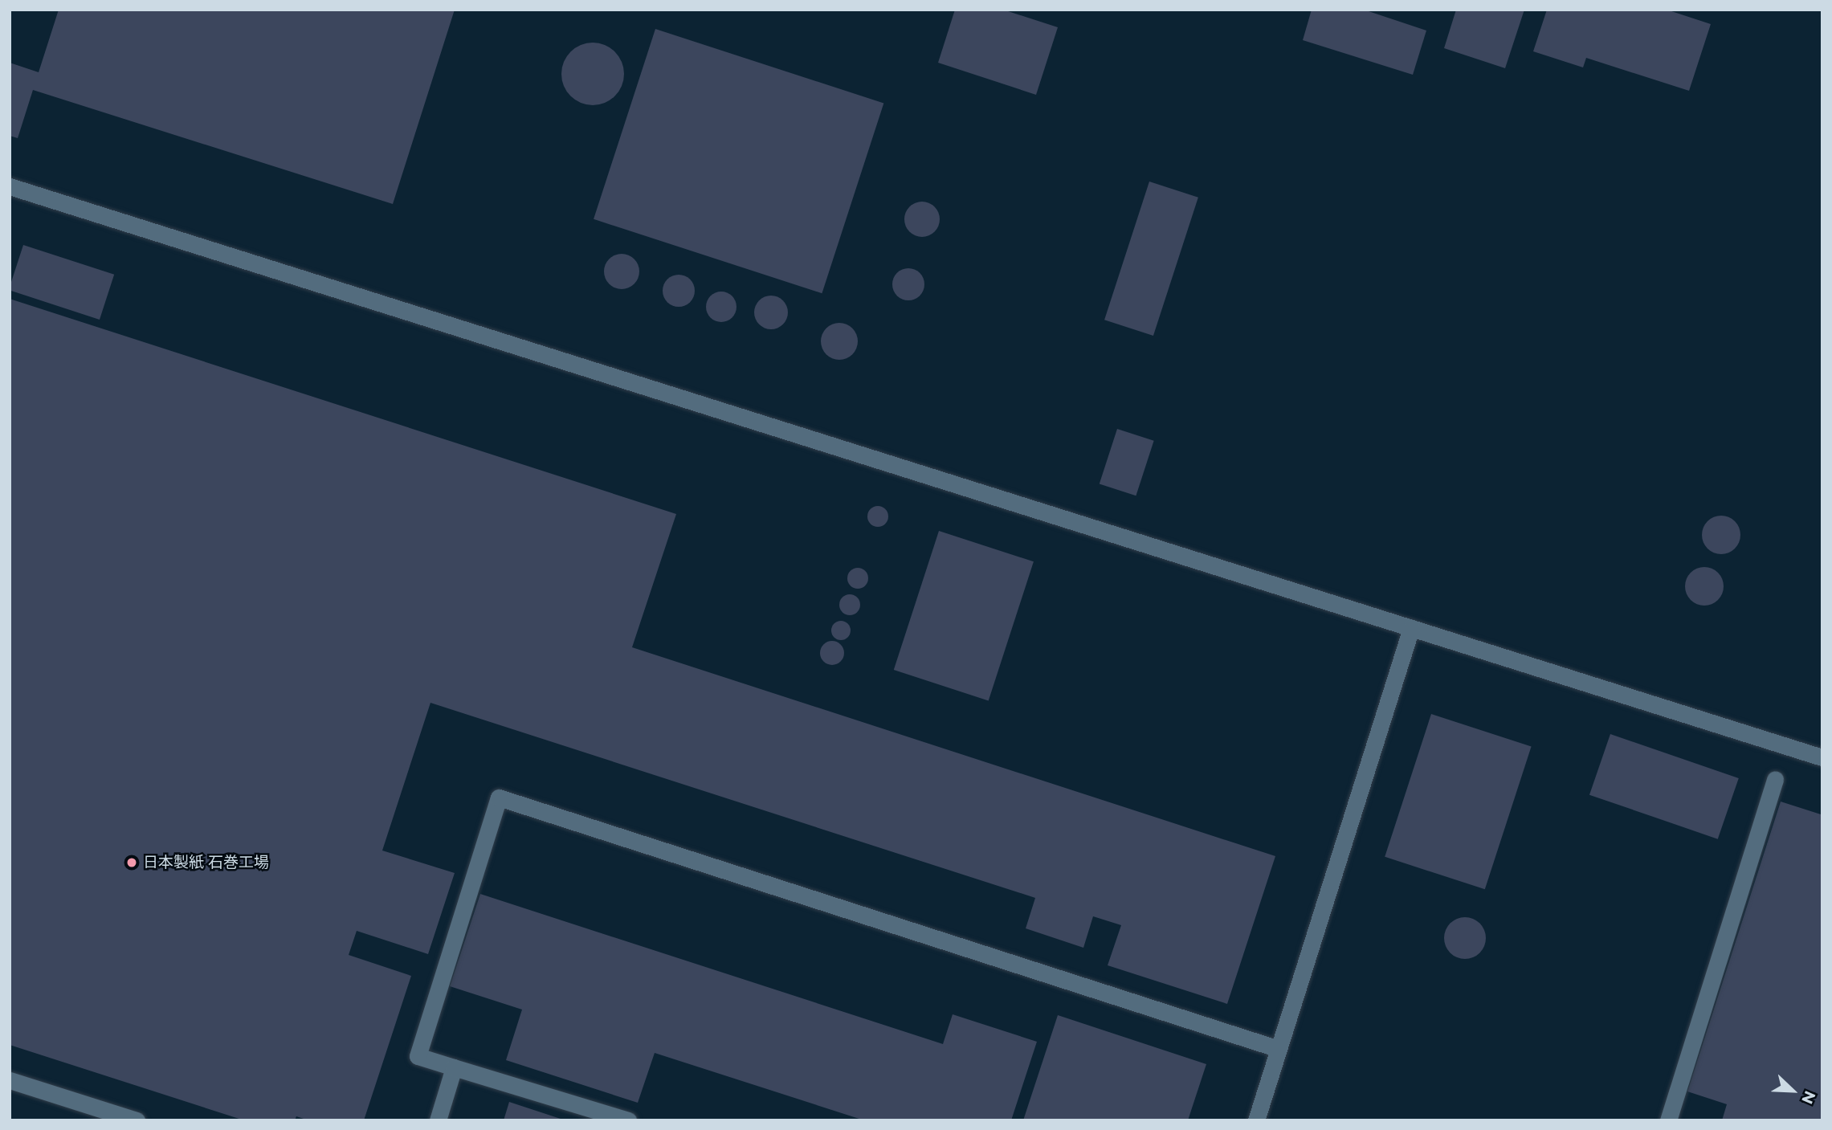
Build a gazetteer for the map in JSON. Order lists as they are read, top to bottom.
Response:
{
  "places": ["日本製紙 石巻工場"],
  "north": "bottom right"
}
